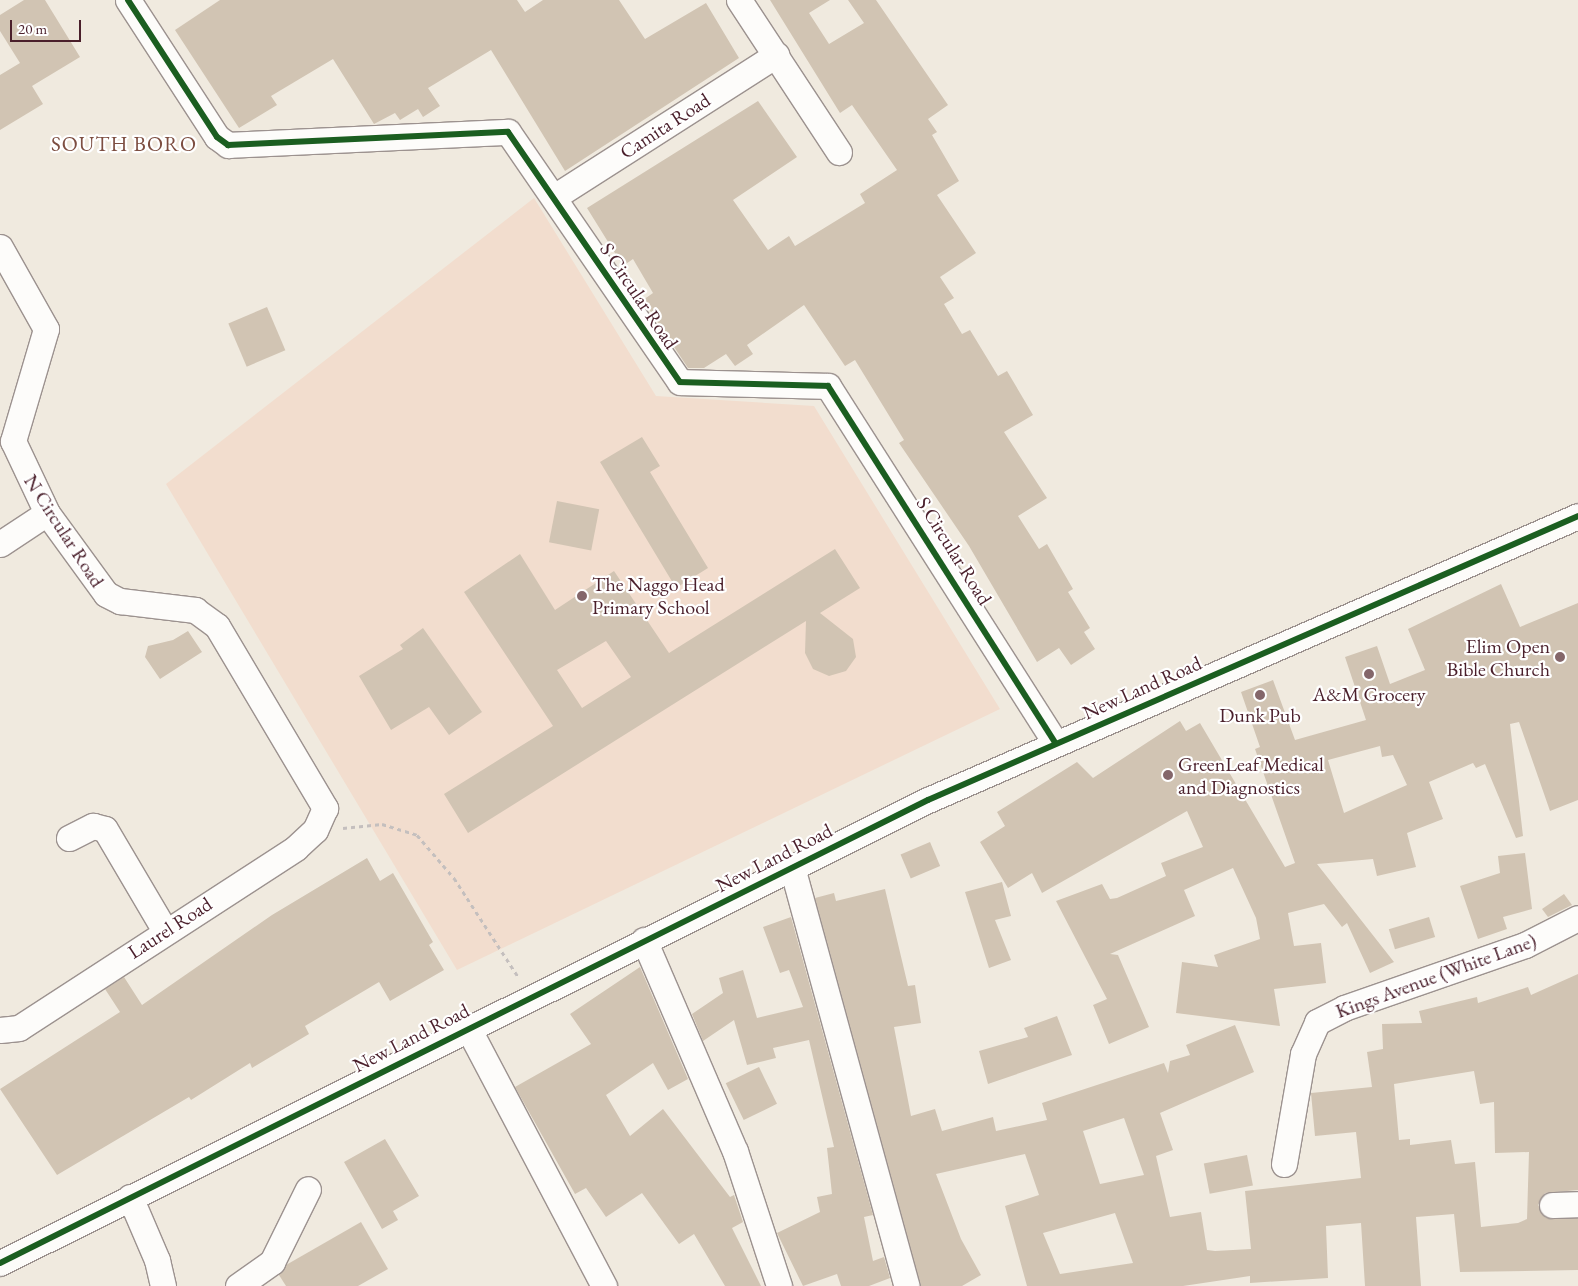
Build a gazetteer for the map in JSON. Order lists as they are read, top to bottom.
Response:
{
  "streets": {
    "street": [
      "Camita Road",
      "S Circular Road",
      "N Circular Road",
      "New Land Road",
      "Laurel Road",
      "Kings Avenue (White Lane)"
    ]
  },
  "crossings": [
    ["Camita Road", "S Circular Road"],
    ["S Circular Road", "New Land Road"],
    ["N Circular Road", "Laurel Road"]
  ],
  "districts": ["SOUTH BORO"],
  "places": [
    "The Naggo Head Primary School",
    "Elim Open Bible Church",
    "A&M Grocery",
    "Dunk Pub",
    "GreenLeaf Medical and Diagnostics"
  ],
  "scale_bar": "20 m"
}
